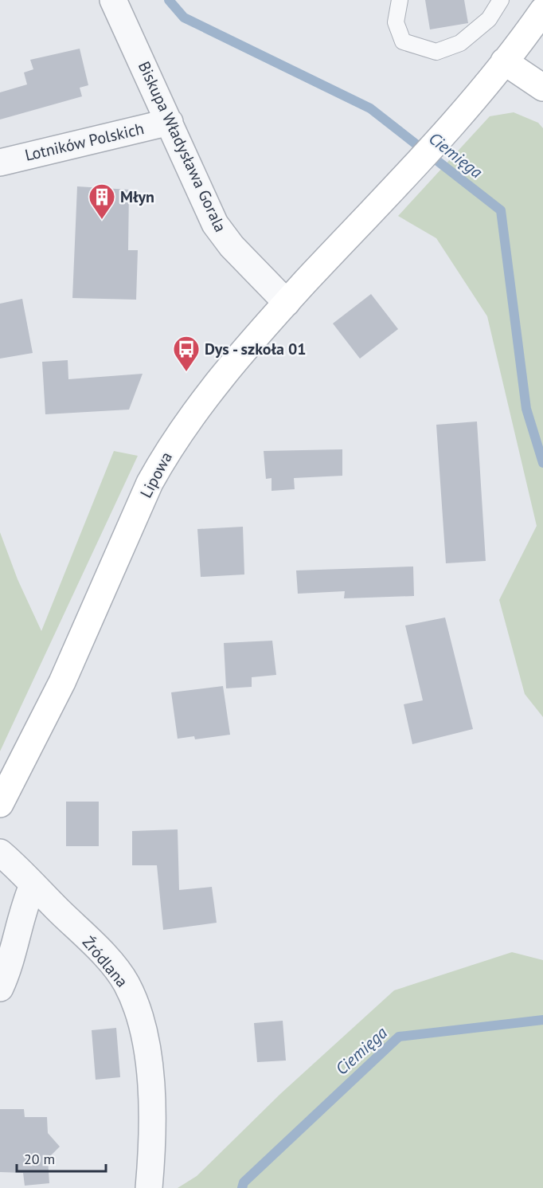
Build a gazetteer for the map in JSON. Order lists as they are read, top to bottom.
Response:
{
  "streets": {
    "street": [
      "Lotników Polskich",
      "Biskupa Władysława Gorala",
      "Lipowa",
      "Źródlana"
    ]
  },
  "crossings": [
    ["Lotników Polskich", "Biskupa Władysława Gorala"],
    ["Biskupa Władysława Gorala", "Lipowa"]
  ],
  "water": ["Ciemięga"],
  "places": {
    "building": ["Młyn"],
    "bus stop": ["Dys - szkoła 01"]
  },
  "scale_bar": "20 m"
}
